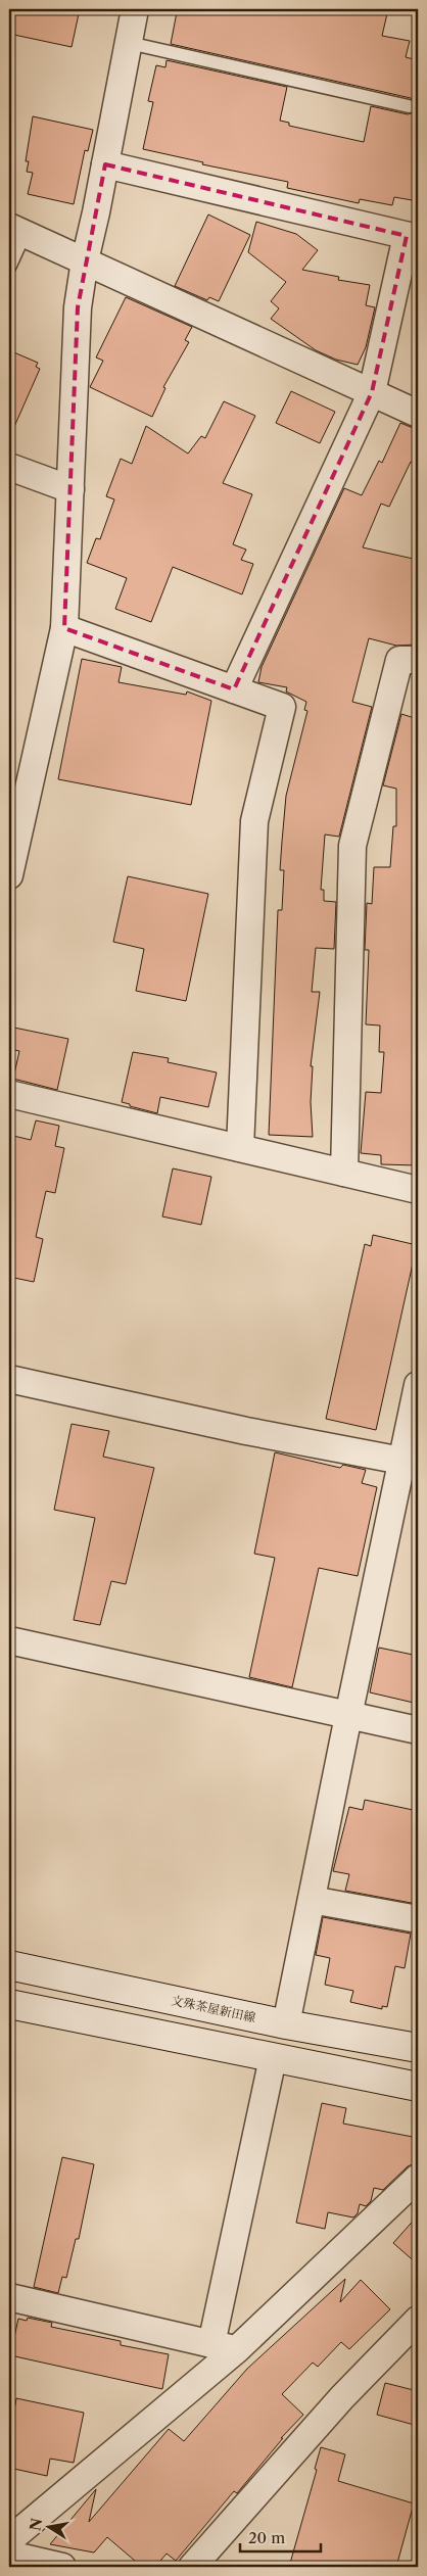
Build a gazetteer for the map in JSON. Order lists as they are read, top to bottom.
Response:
{
  "streets": {
    "main road": ["文殊茶屋新田線"]
  },
  "scale_bar": "20 m",
  "north": "left"
}
